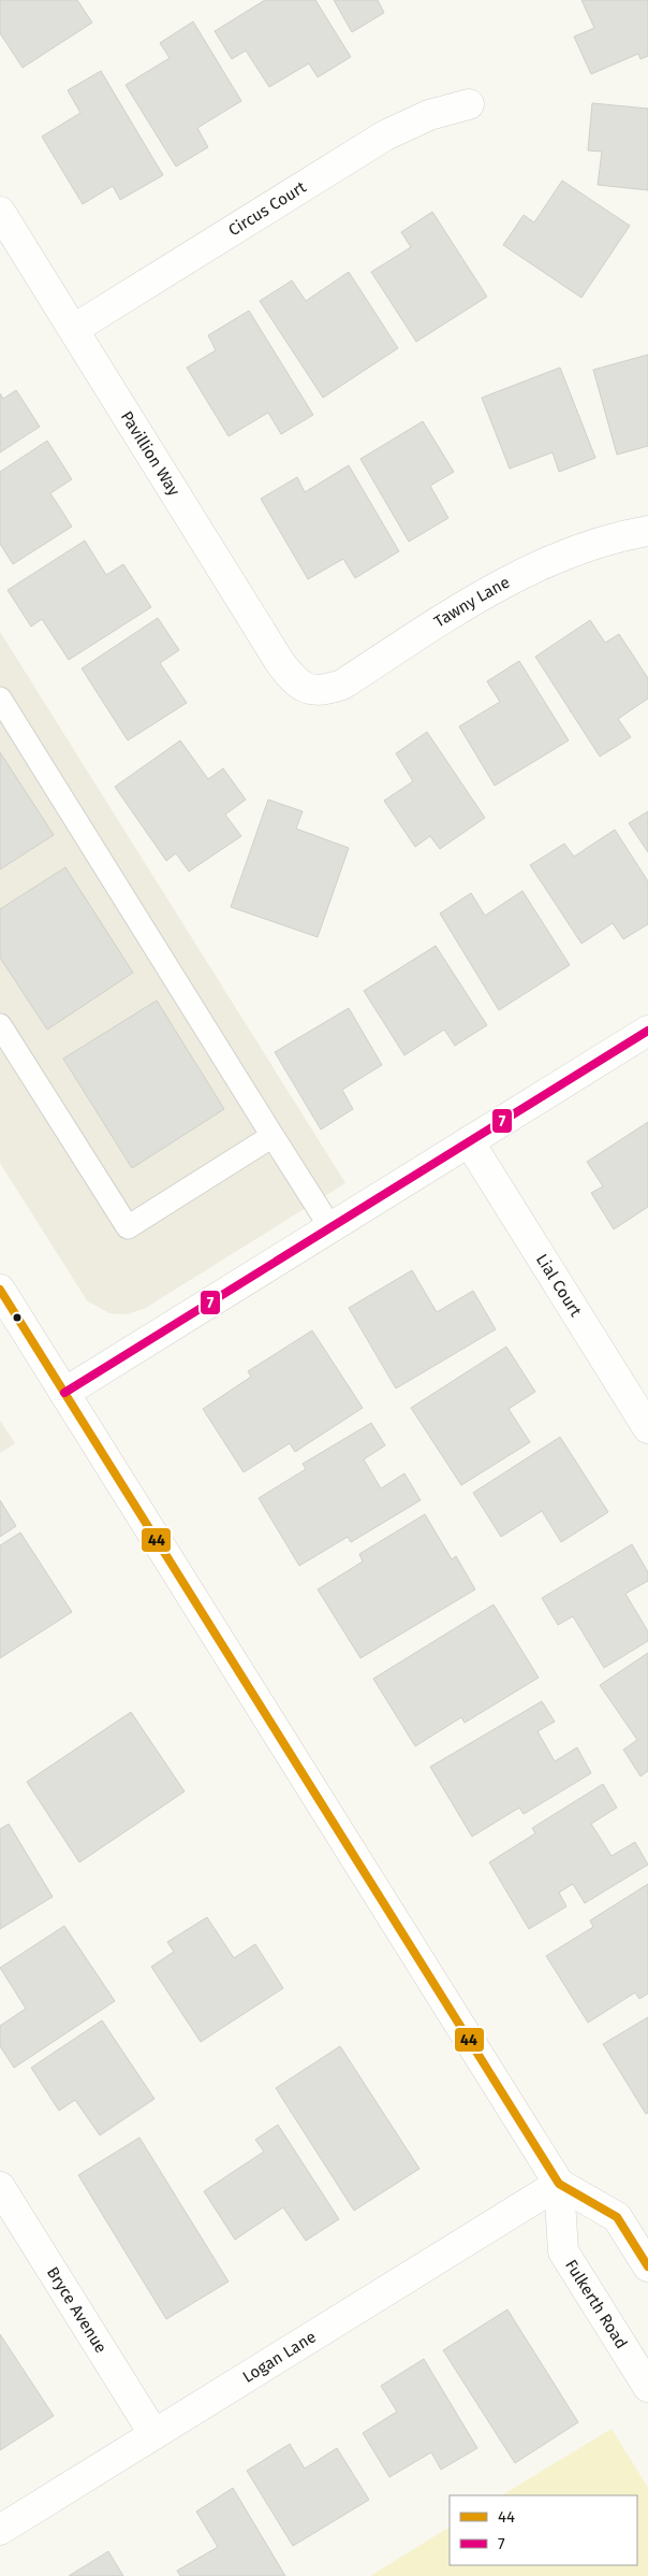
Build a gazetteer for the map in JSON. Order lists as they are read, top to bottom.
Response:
{
  "streets": {
    "street": [
      "Circus Court",
      "Pavillion Way",
      "Tawny Lane",
      "Lial Court",
      "Fulkerth Road",
      "Bryce Avenue",
      "Logan Lane"
    ]
  },
  "crossings": [
    ["Circus Court", "Pavillion Way"],
    ["Pavillion Way", "Tawny Lane"],
    ["Fulkerth Road", "Logan Lane"],
    ["Bryce Avenue", "Logan Lane"]
  ],
  "lines": ["transit line 7", "transit line 44"],
  "legend": ["44", "7"]
}
